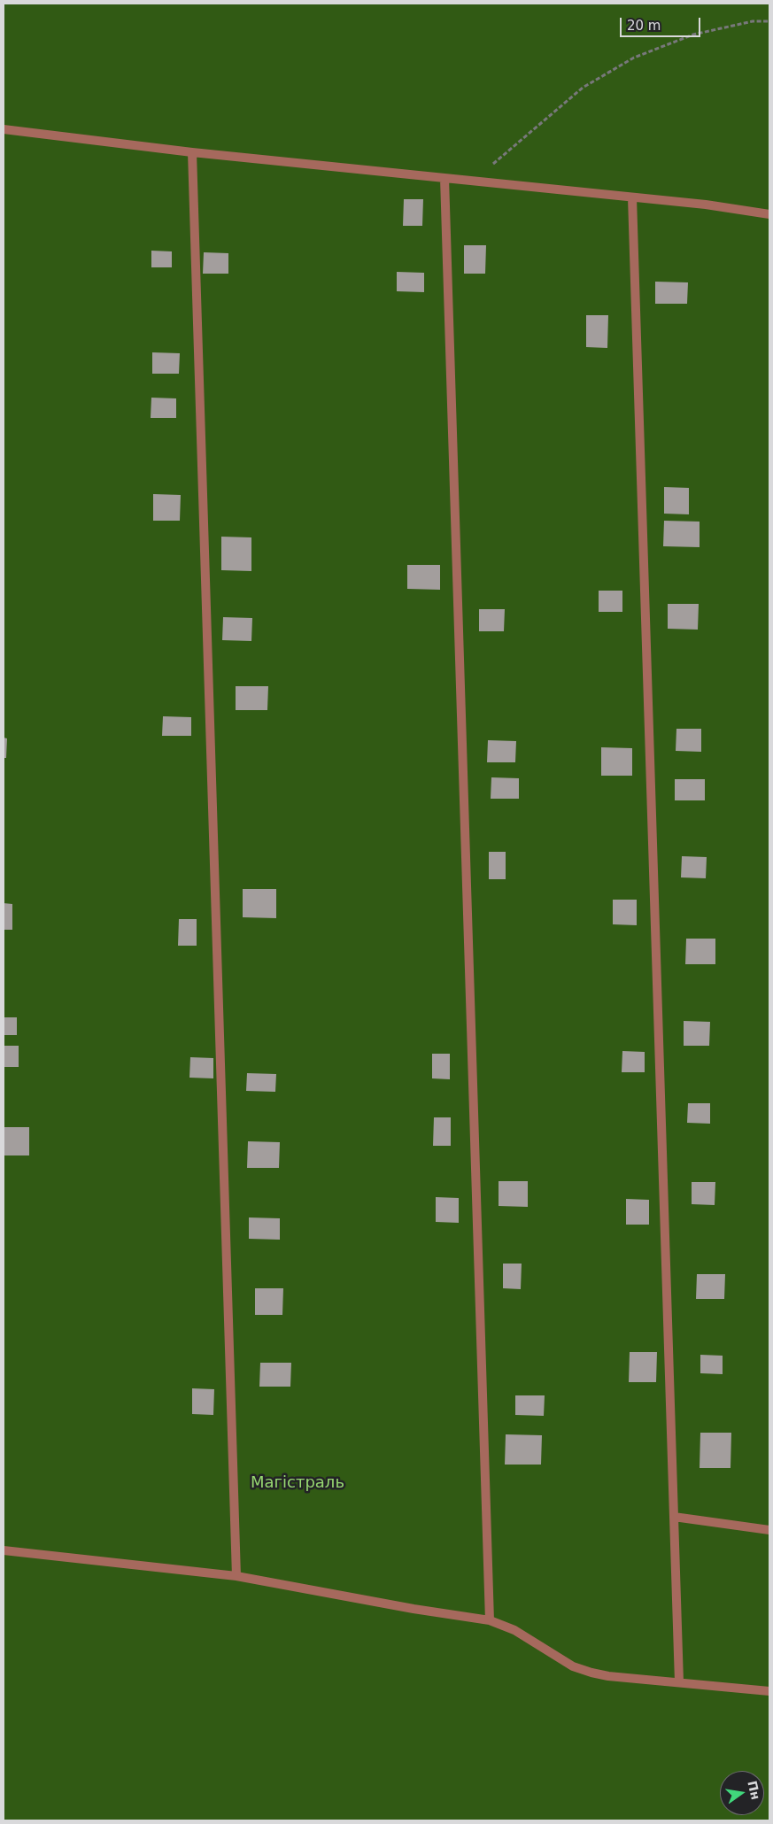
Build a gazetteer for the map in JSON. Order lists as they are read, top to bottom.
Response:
{
  "parks": ["Магістраль"],
  "scale_bar": "20 m",
  "north": "right"
}
